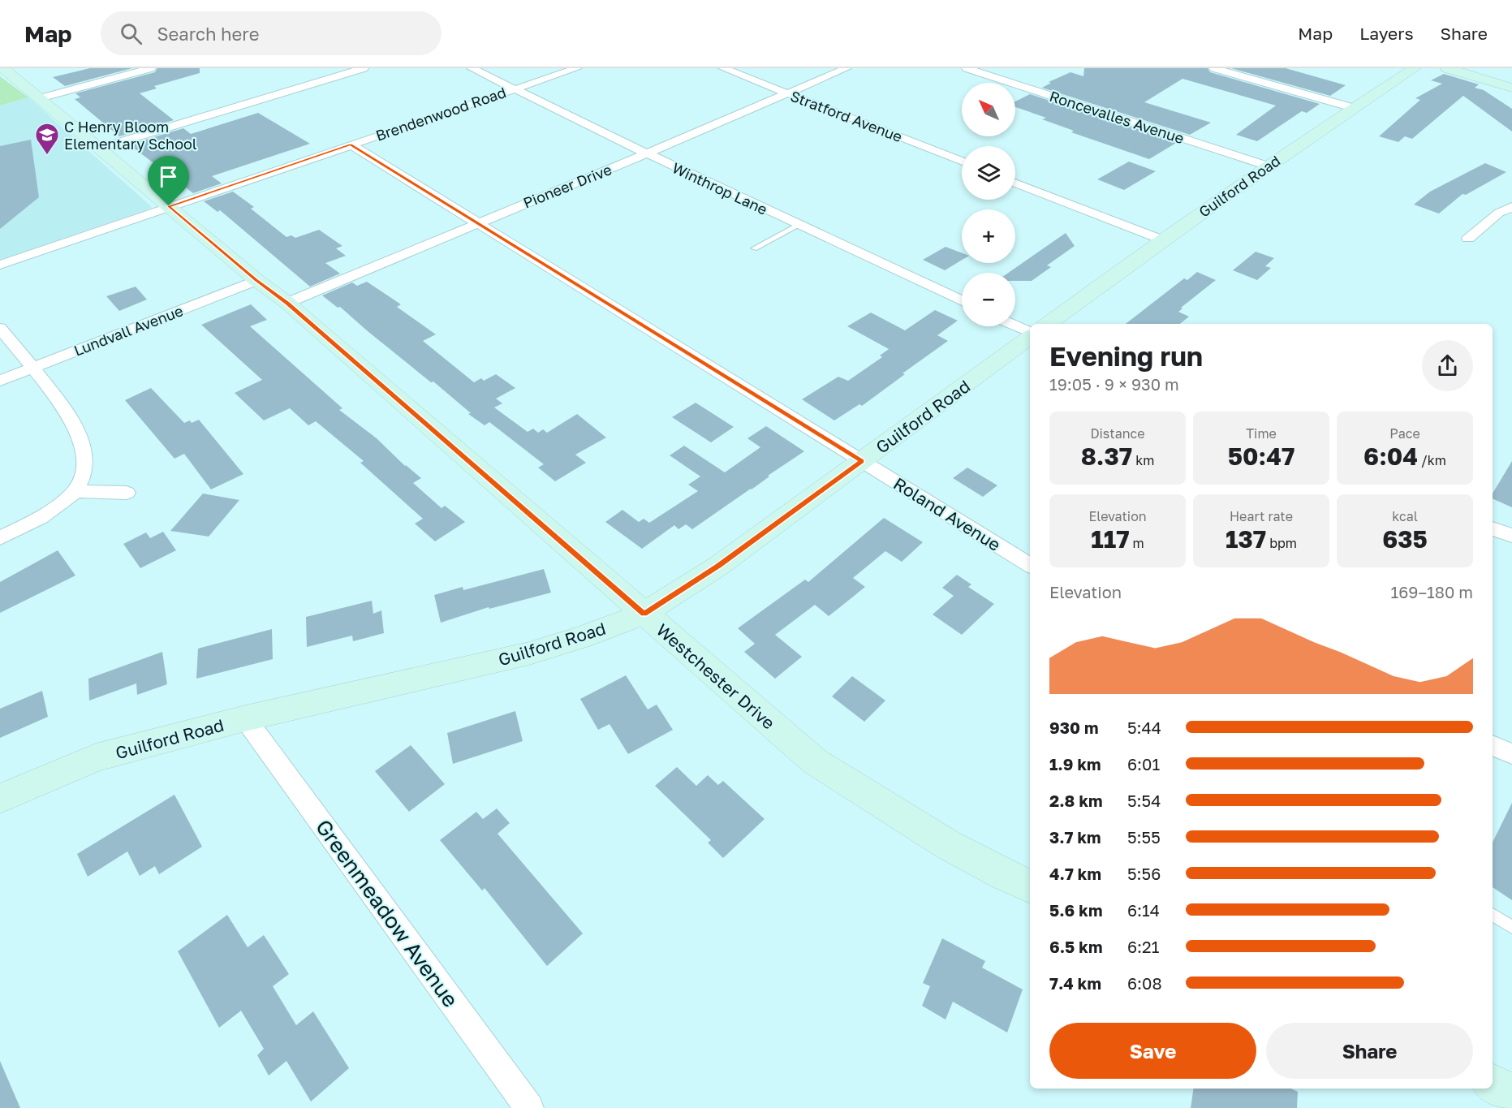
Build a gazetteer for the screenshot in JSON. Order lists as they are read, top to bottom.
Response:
{
  "streets": {
    "street": [
      "Brendenwood Road",
      "Stratford Avenue",
      "Roncevalles Avenue",
      "Pioneer Drive",
      "Guilford Road",
      "Winthrop Lane",
      "Lundvall Avenue",
      "Roland Avenue",
      "Westchester Drive",
      "Greenmeadow Avenue"
    ]
  },
  "crossings": [
    ["Brendenwood Road", "Winthrop Lane"],
    ["Brendenwood Road", "Roland Avenue"],
    ["Brendenwood Road", "Westchester Drive"],
    ["Stratford Avenue", "Pioneer Drive"],
    ["Roncevalles Avenue", "Guilford Road"],
    ["Pioneer Drive", "Winthrop Lane"],
    ["Pioneer Drive", "Roland Avenue"],
    ["Pioneer Drive", "Westchester Drive"],
    ["Guilford Road", "Roland Avenue"],
    ["Guilford Road", "Westchester Drive"],
    ["Guilford Road", "Greenmeadow Avenue"],
    ["Lundvall Avenue", "Westchester Drive"]
  ],
  "places": {
    "school or university": ["C Henry Bloom Elementary School"]
  },
  "north": "top left",
  "page": {
    "header": "Map",
    "search": "Search here",
    "nav": ["Map", "Layers", "Share"],
    "map_buttons": ["+", "−"],
    "heading": ["Evening run", "19:05 · 9 × 930 m"],
    "stats": [
      ["Distance", "8.37 km"],
      ["Time", "50:47"],
      ["Pace", "6:04 /km"],
      ["Elevation", "117 m"],
      ["Heart rate", "137 bpm"],
      ["kcal", "635"]
    ],
    "chart": ["Elevation", "169–180 m"],
    "list": [
      {
        "name": "930 m",
        "note": "5:44"
      },
      {
        "name": "1.9 km",
        "note": "6:01"
      },
      {
        "name": "2.8 km",
        "note": "5:54"
      },
      {
        "name": "3.7 km",
        "note": "5:55"
      },
      {
        "name": "4.7 km",
        "note": "5:56"
      },
      {
        "name": "5.6 km",
        "note": "6:14"
      },
      {
        "name": "6.5 km",
        "note": "6:21"
      },
      {
        "name": "7.4 km",
        "note": "6:08"
      }
    ],
    "buttons": ["Save", "Share"]
  }
}
